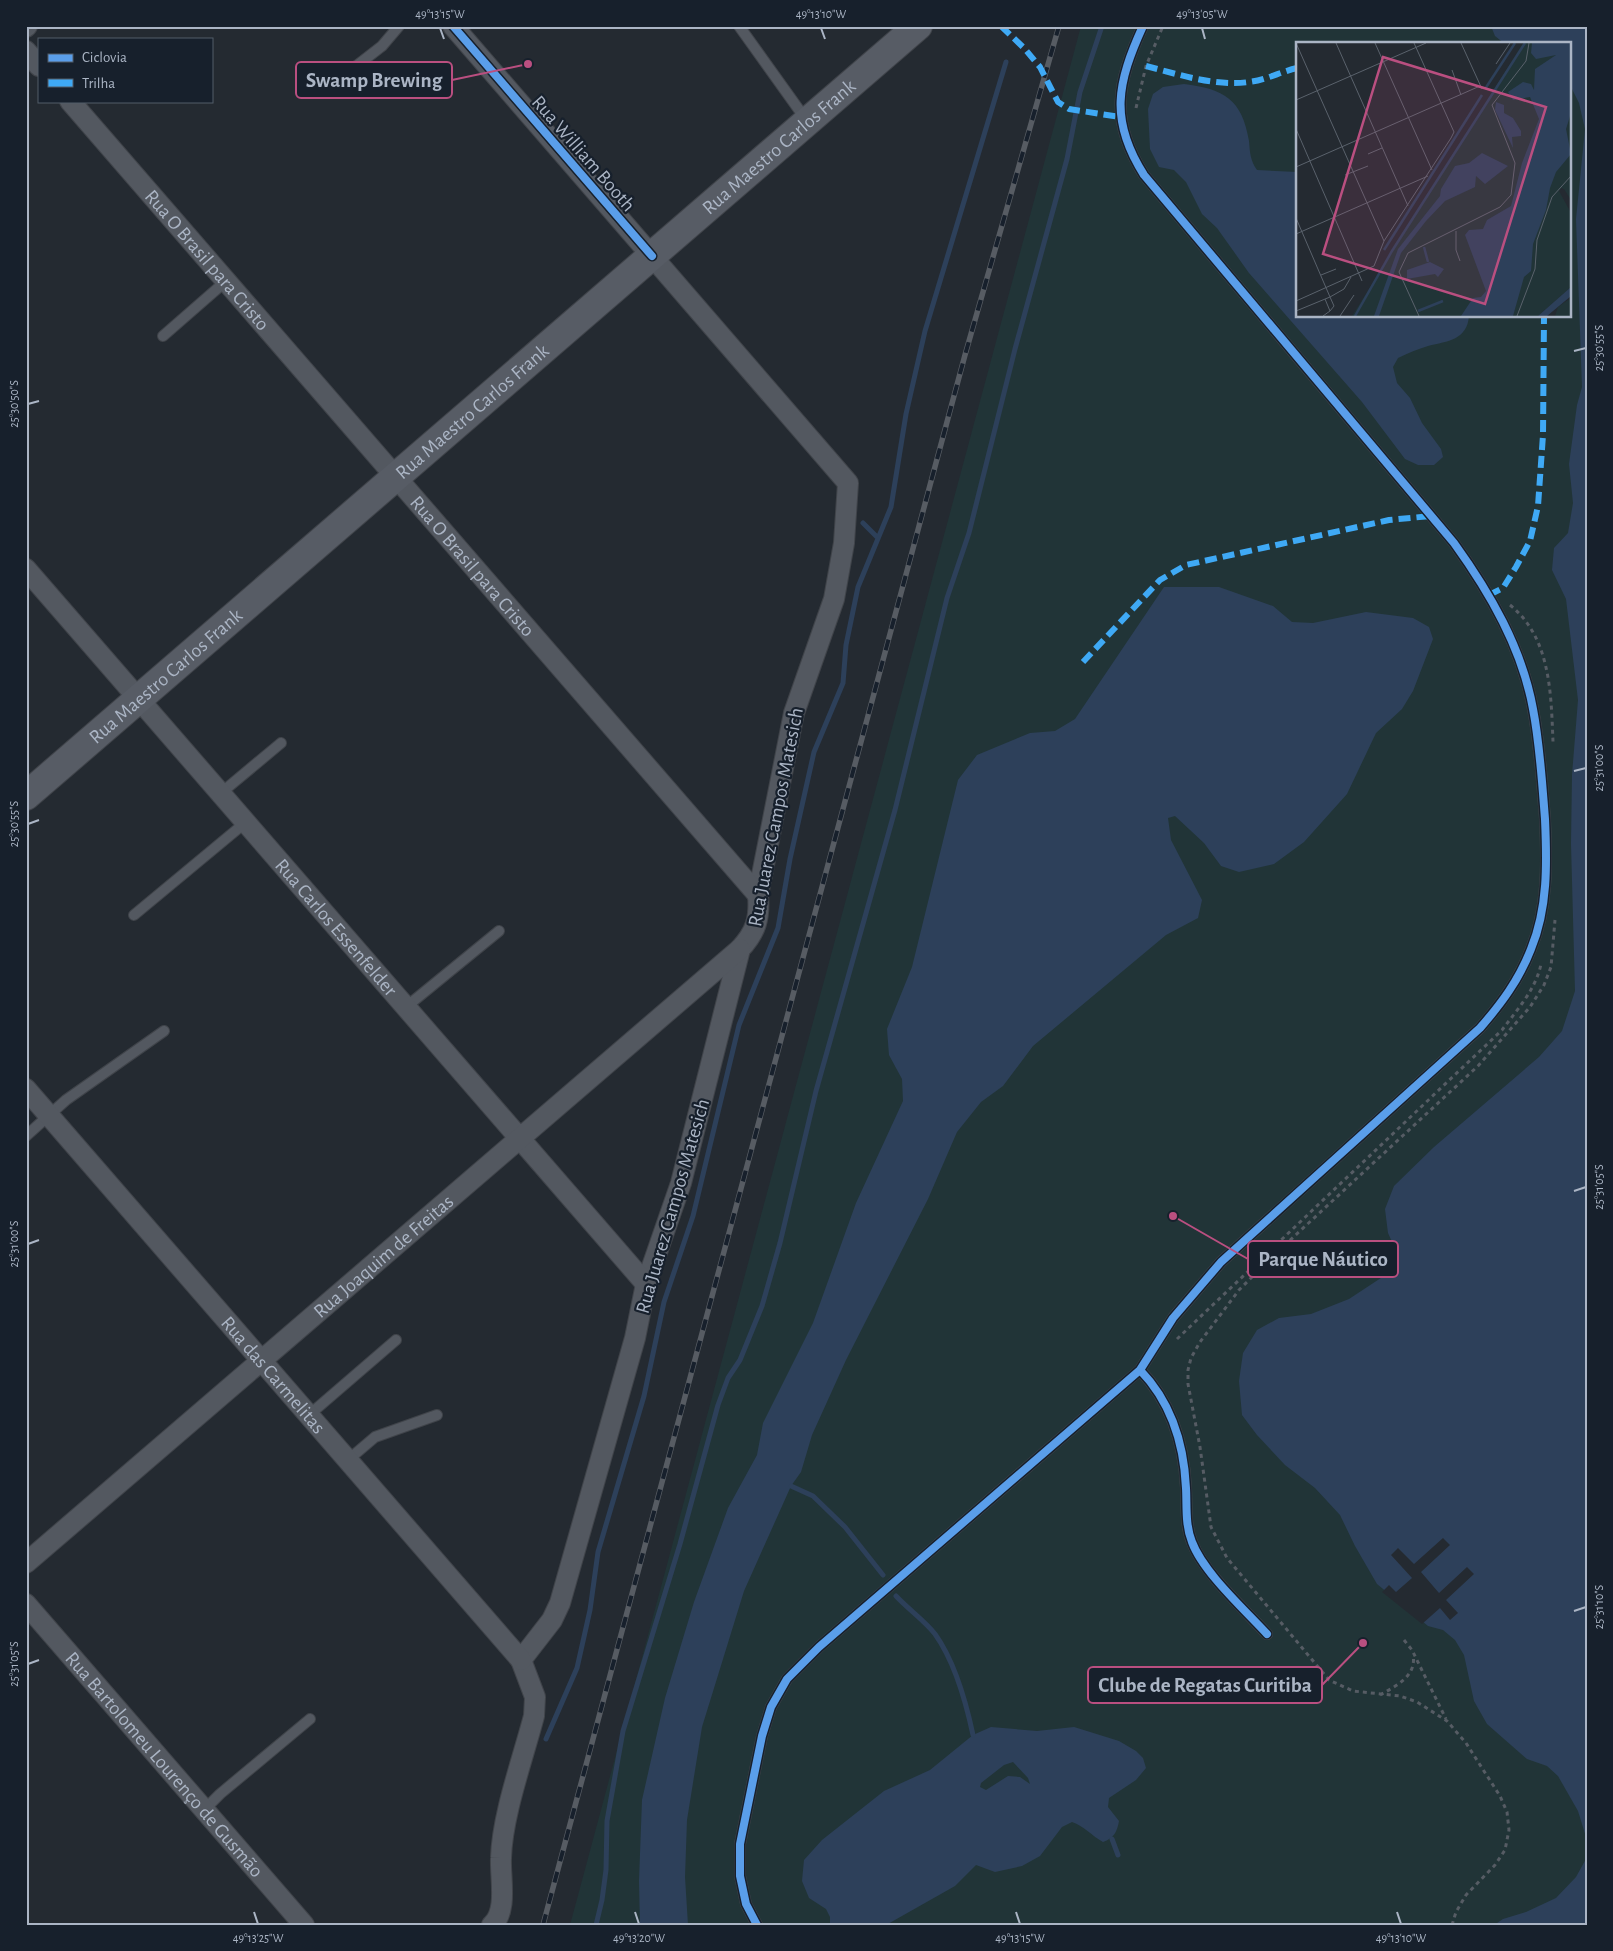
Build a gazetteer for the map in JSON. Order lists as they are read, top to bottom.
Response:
{
  "streets": {
    "street": [
      "Rua Maestro Carlos Frank",
      "Rua William Booth",
      "Rua O Brasil para Cristo",
      "Rua Juarez Campos Matesich",
      "Rua Carlos Essenfelder",
      "Rua Joaquim de Freitas",
      "Rua das Carmelitas",
      "Rua Bartolomeu Lourenço de Gusmão"
    ]
  },
  "crossings": [
    ["Rua Maestro Carlos Frank", "Rua William Booth"],
    ["Rua Maestro Carlos Frank", "Rua O Brasil para Cristo"],
    ["Rua Maestro Carlos Frank", "Rua Carlos Essenfelder"],
    ["Rua William Booth", "Rua Juarez Campos Matesich"],
    ["Rua O Brasil para Cristo", "Rua Juarez Campos Matesich"],
    ["Rua Juarez Campos Matesich", "Rua Carlos Essenfelder"],
    ["Rua Juarez Campos Matesich", "Rua Joaquim de Freitas"],
    ["Rua Juarez Campos Matesich", "Rua das Carmelitas"],
    ["Rua Carlos Essenfelder", "Rua Joaquim de Freitas"],
    ["Rua Joaquim de Freitas", "Rua das Carmelitas"]
  ],
  "places": ["Swamp Brewing", "Parque Náutico", "Clube de Regatas Curitiba"],
  "legend": ["Ciclovia", "Trilha"],
  "coordinates": [
    "49°13'15\"W",
    "49°13'10\"W",
    "49°13'05\"W",
    "25°30'55\"S",
    "25°30'50\"S",
    "25°31'00\"S",
    "25°31'05\"S",
    "25°31'10\"S",
    "49°13'25\"W",
    "49°13'20\"W"
  ]
}
